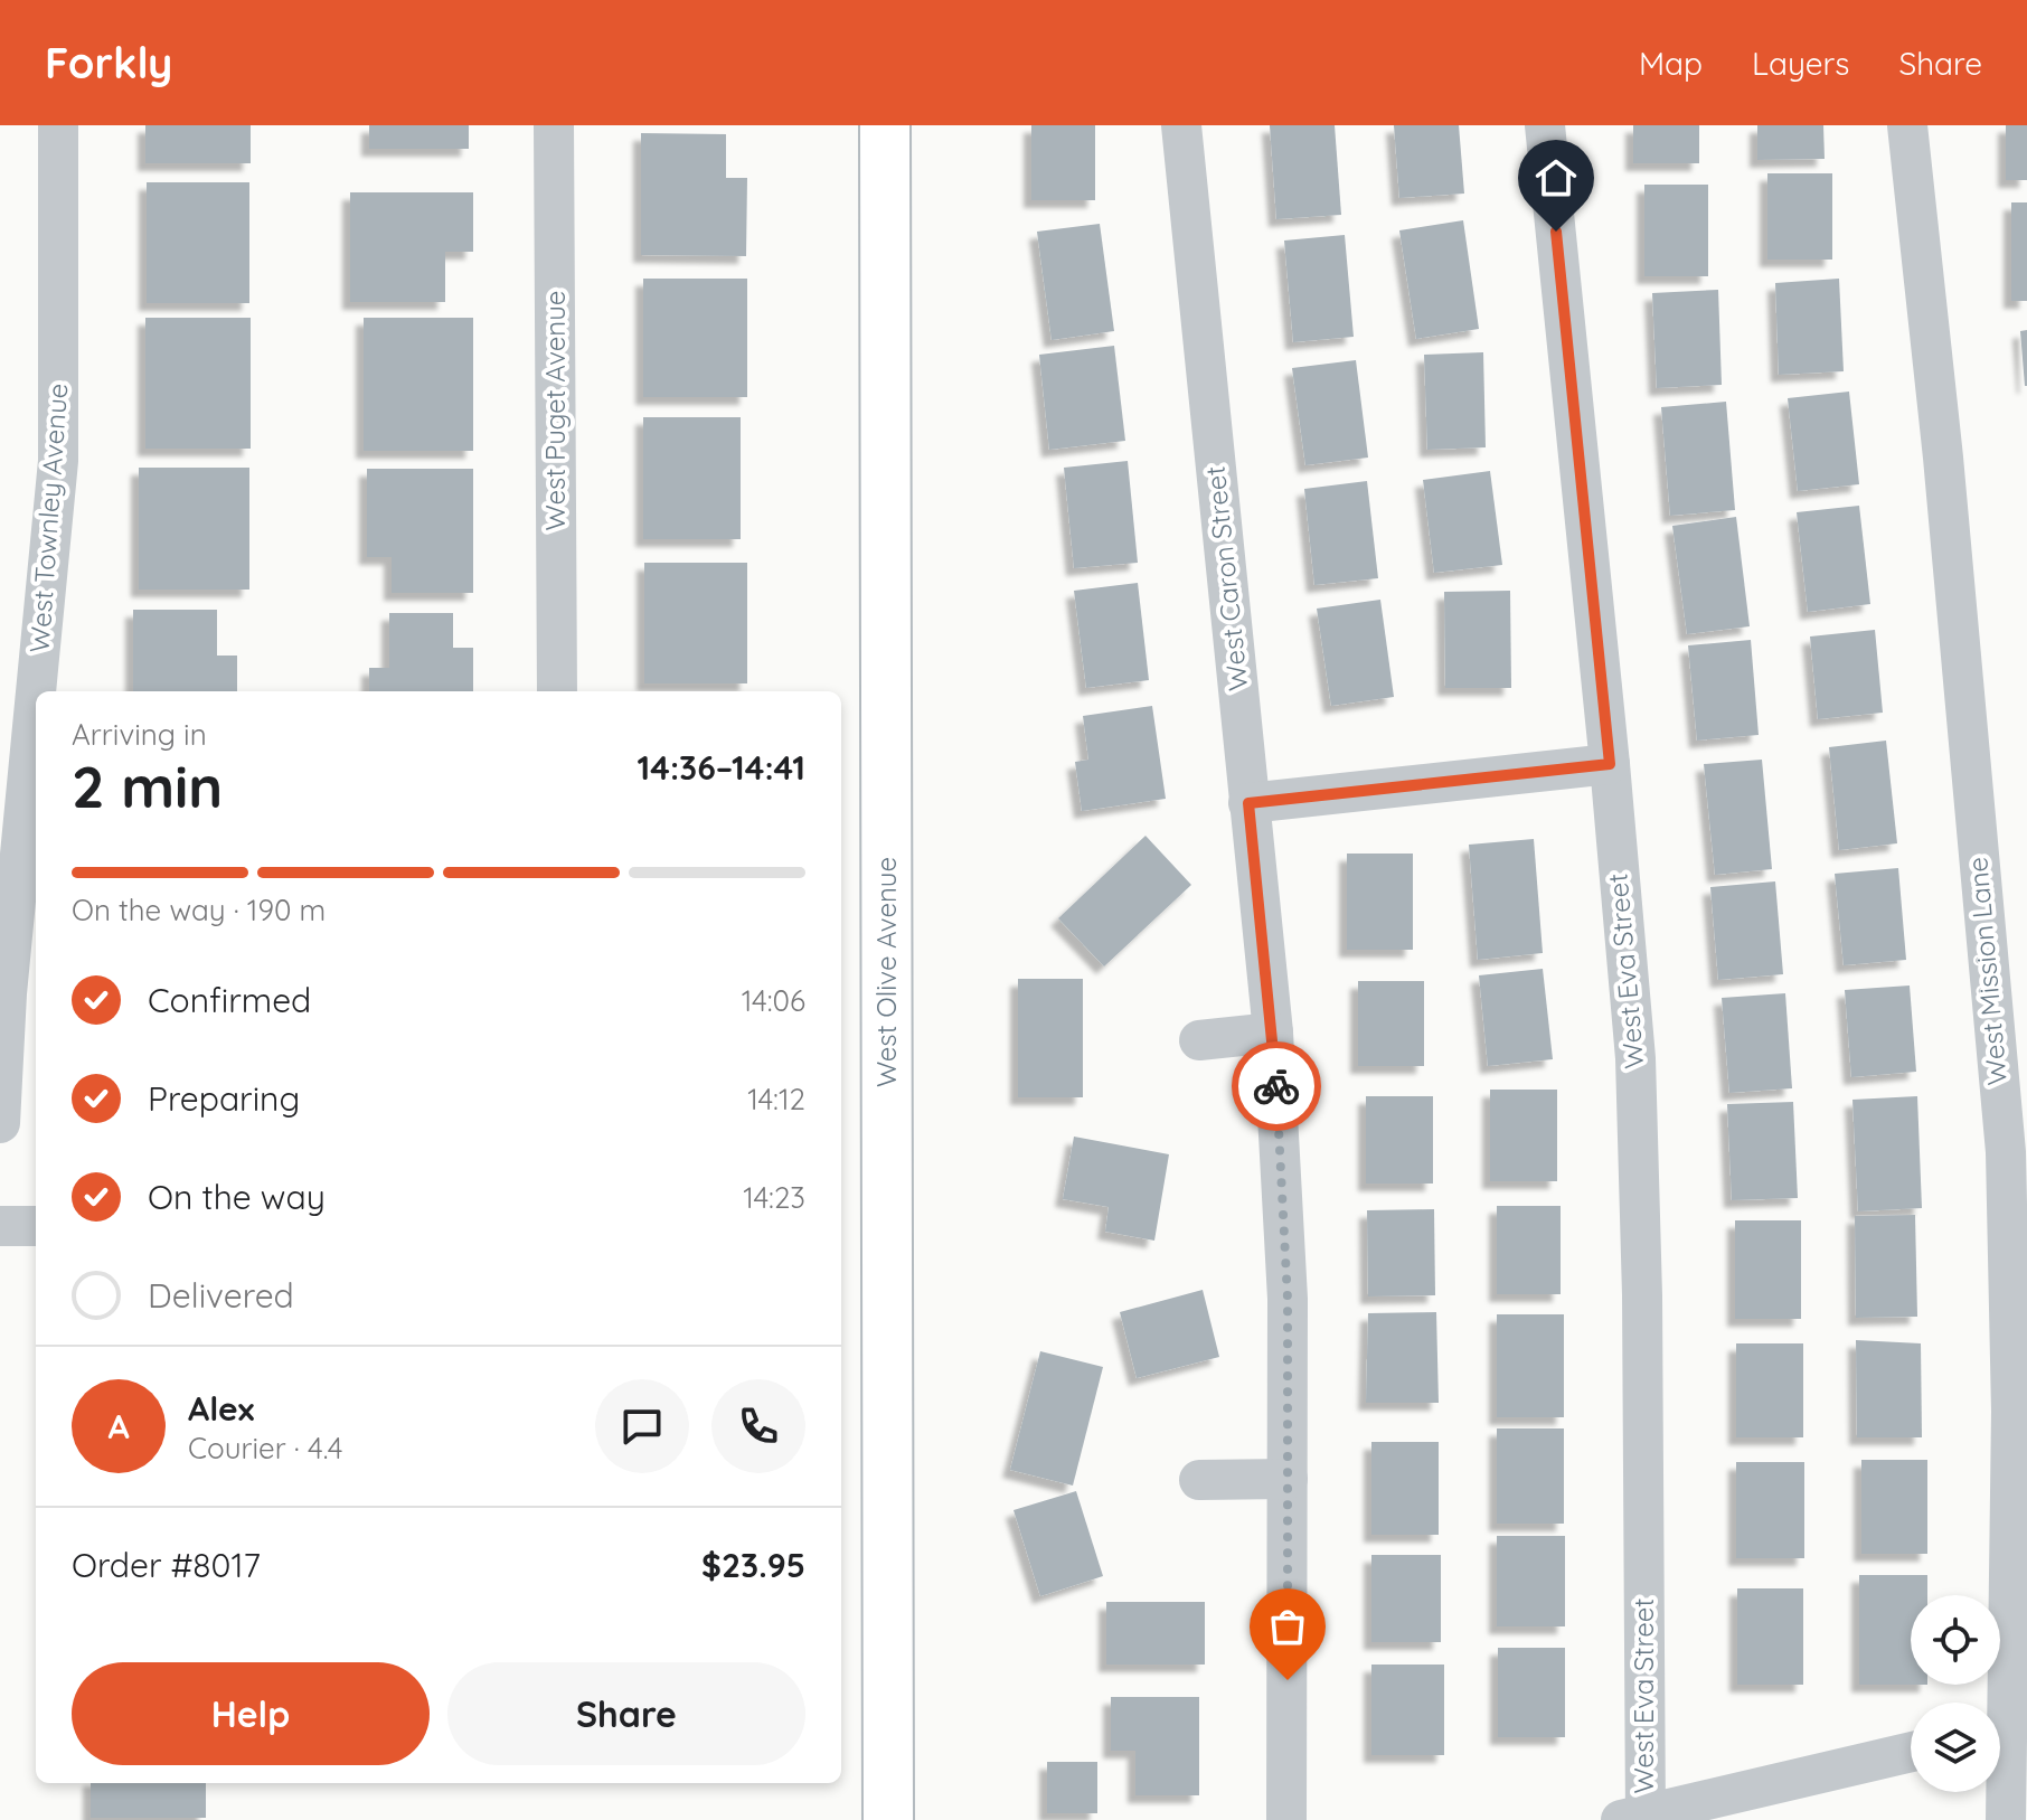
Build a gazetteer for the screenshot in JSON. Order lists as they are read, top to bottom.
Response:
{
  "streets": {
    "main road": ["West Olive Avenue"],
    "street": [
      "West Puget Avenue",
      "West Townley Avenue",
      "West Caron Street",
      "West Eva Street",
      "West Mission Lane"
    ]
  },
  "page": {
    "header": "Forkly",
    "nav": ["Map", "Layers", "Share"],
    "heading": ["2 min", "Arriving in", "14:36–14:41"],
    "panel": [
      "Alex",
      "Courier · 4.4",
      "Order #8017",
      "$23.95"
    ],
    "bar": "On the way · 190 m",
    "list": [
      ["Confirmed", "14:06"],
      ["Preparing", "14:12"],
      ["On the way", "14:23"],
      "Delivered"
    ],
    "round": "A",
    "buttons": ["Help", "Share"]
  }
}
